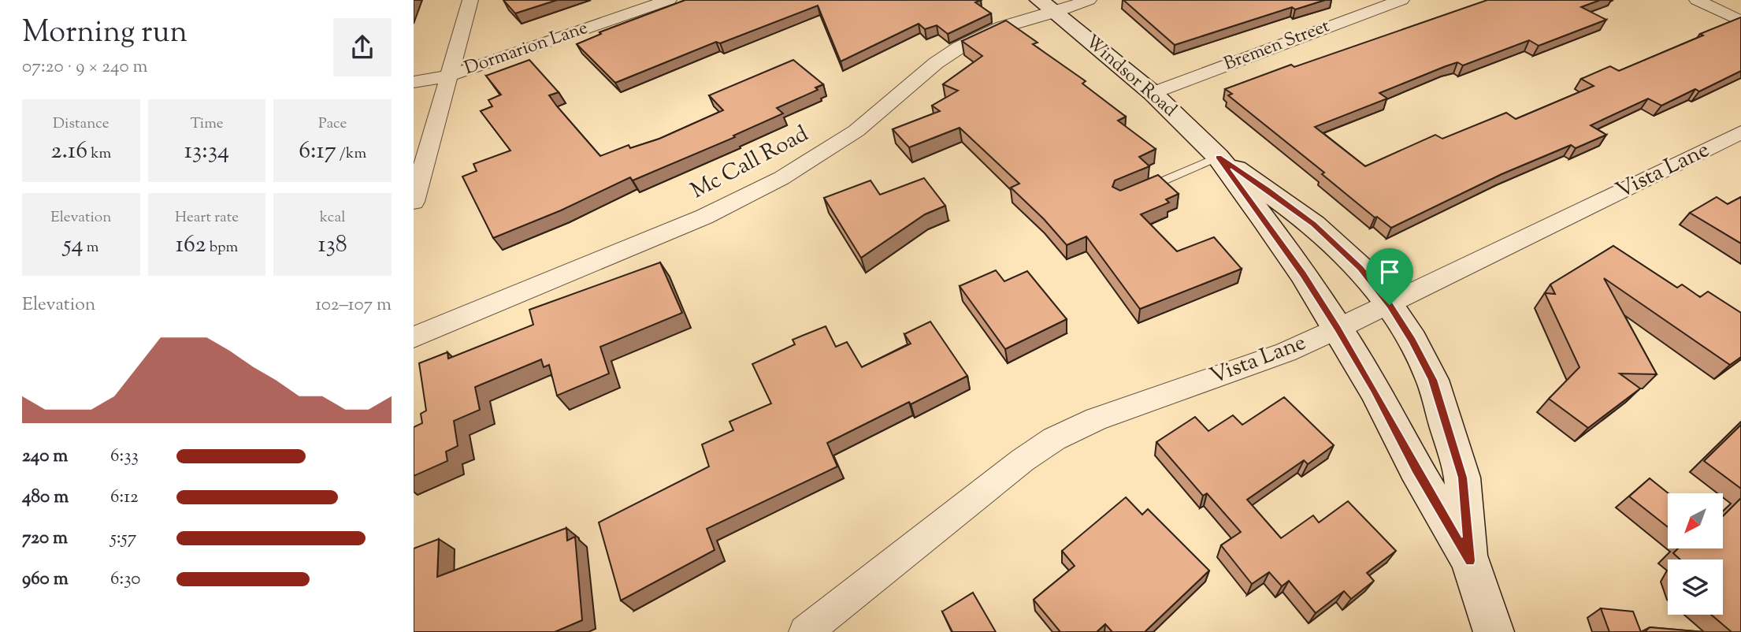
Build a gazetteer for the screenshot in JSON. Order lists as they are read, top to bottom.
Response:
{
  "streets": {
    "street": [
      "Bremen Street",
      "Dormarion Lane",
      "Windsor Road",
      "Mc Call Road",
      "Vista Lane"
    ]
  },
  "crossings": [
    ["Bremen Street", "Windsor Road"],
    ["Windsor Road", "Mc Call Road"],
    ["Windsor Road", "Vista Lane"]
  ],
  "north": "bottom left",
  "page": {
    "heading": ["Morning run", "07:20 · 9 × 240 m"],
    "stats": [
      ["Distance", "2.16 km"],
      ["Time", "13:34"],
      ["Pace", "6:17 /km"],
      ["Elevation", "54 m"],
      ["Heart rate", "162 bpm"],
      ["kcal", "138"]
    ],
    "chart": ["Elevation", "102–107 m"],
    "list": [
      {
        "name": "240 m",
        "note": "6:33"
      },
      {
        "name": "480 m",
        "note": "6:12"
      },
      {
        "name": "720 m",
        "note": "5:57"
      },
      {
        "name": "960 m",
        "note": "6:30"
      }
    ]
  }
}
